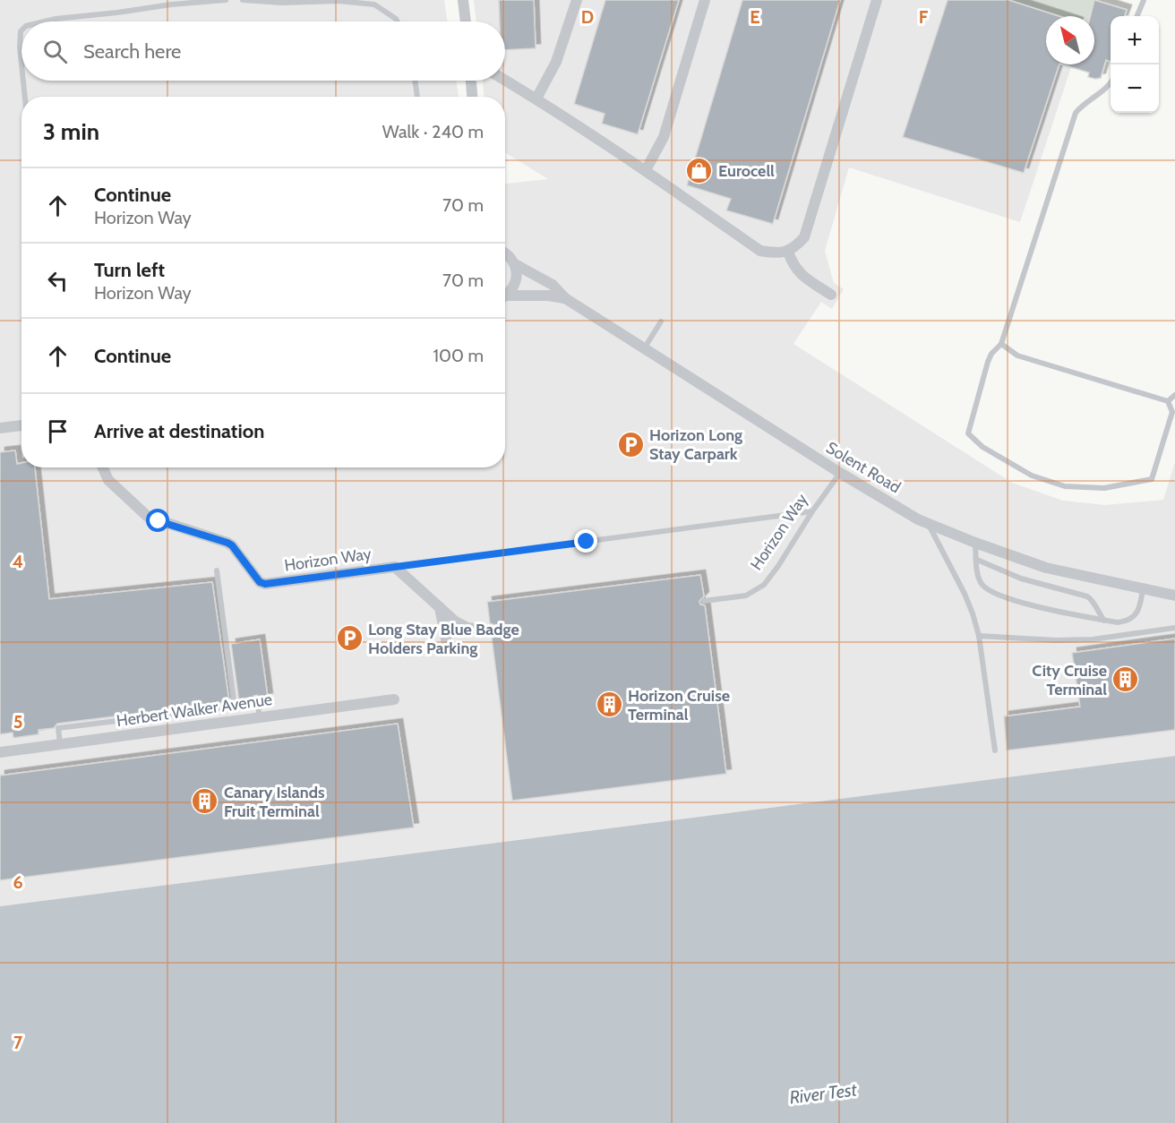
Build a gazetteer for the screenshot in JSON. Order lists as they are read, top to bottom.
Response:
{
  "streets": {
    "street": ["Solent Road", "Horizon Way", "Herbert Walker Avenue"]
  },
  "crossings": [
    ["Solent Road", "Horizon Way"]
  ],
  "water": ["River Test"],
  "places": {
    "shop": ["Eurocell"],
    "parking": ["Horizon Long Stay Carpark", "Long Stay Blue Badge Holders Parking"],
    "building": ["City Cruise Terminal", "Horizon Cruise Terminal", "Canary Islands Fruit Terminal"]
  },
  "north": "top left",
  "page": {
    "map_buttons": ["+", "−"],
    "search": "Search here",
    "heading": ["3 min", "Walk · 240 m"],
    "list": [
      ["Continue", "Horizon Way", "70 m"],
      ["Turn left", "Horizon Way", "70 m"],
      ["Continue", "100 m"],
      "Arrive at destination"
    ]
  },
  "grid": {
    "columns": ["D", "E", "F"],
    "rows": [
      "4",
      "5",
      "6",
      "7"
    ]
  }
}
